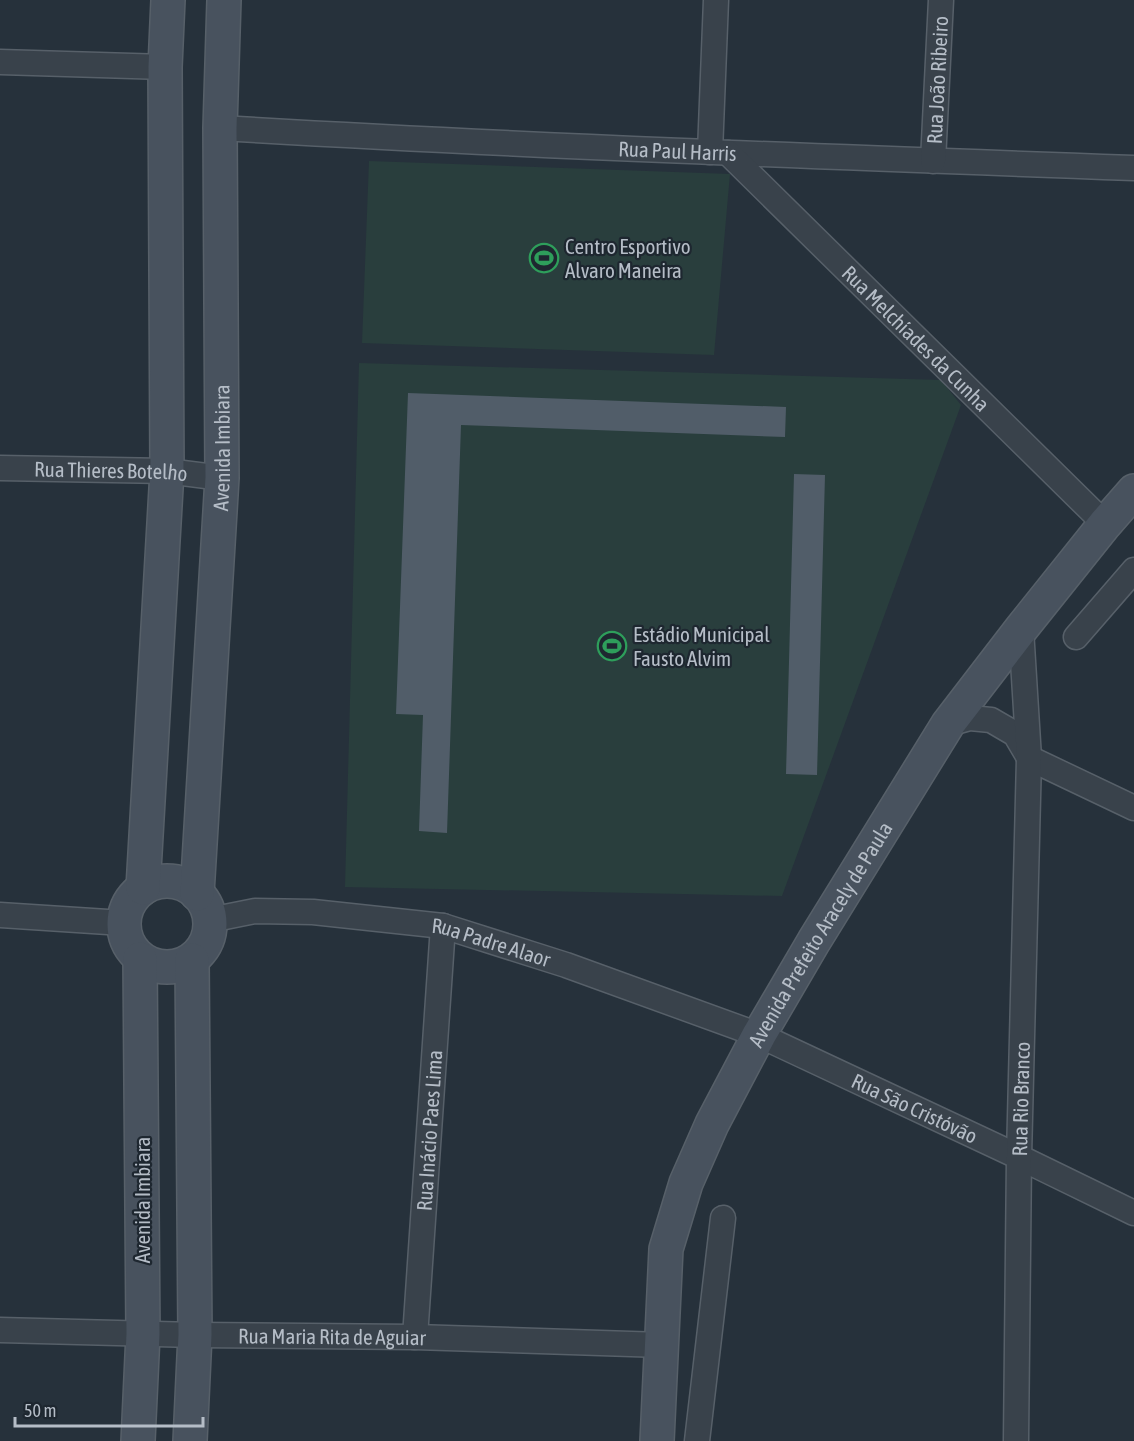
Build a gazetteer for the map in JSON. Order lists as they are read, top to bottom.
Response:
{
  "streets": {
    "main road": ["Avenida Imbiara", "Avenida Prefeito Aracely de Paula"],
    "street": [
      "Rua João Ribeiro",
      "Rua Paul Harris",
      "Rua Melchíades da Cunha",
      "Rua Thieres Botelho",
      "Rua Padre Alaor",
      "Rua Rio Branco",
      "Rua São Cristóvão",
      "Rua Inácio Paes Lima",
      "Rua Maria Rita de Aguiar"
    ]
  },
  "crossings": [
    ["Rua João Ribeiro", "Rua Paul Harris"],
    ["Rua Paul Harris", "Rua Melchíades da Cunha"],
    ["Rua Paul Harris", "Avenida Imbiara"],
    ["Rua Melchíades da Cunha", "Avenida Prefeito Aracely de Paula"],
    ["Avenida Imbiara", "Rua Thieres Botelho"],
    ["Avenida Imbiara", "Rua Padre Alaor"],
    ["Avenida Imbiara", "Rua Maria Rita de Aguiar"],
    ["Avenida Prefeito Aracely de Paula", "Rua Padre Alaor"],
    ["Avenida Prefeito Aracely de Paula", "Rua Rio Branco"],
    ["Avenida Prefeito Aracely de Paula", "Rua São Cristóvão"],
    ["Avenida Prefeito Aracely de Paula", "Rua Maria Rita de Aguiar"],
    ["Rua Padre Alaor", "Rua São Cristóvão"],
    ["Rua Padre Alaor", "Rua Inácio Paes Lima"],
    ["Rua Rio Branco", "Rua São Cristóvão"],
    ["Rua Inácio Paes Lima", "Rua Maria Rita de Aguiar"]
  ],
  "places": {
    "sports": ["Centro Esportivo Alvaro Maneira", "Estádio Municipal Fausto Alvim"]
  },
  "scale_bar": "50 m"
}
